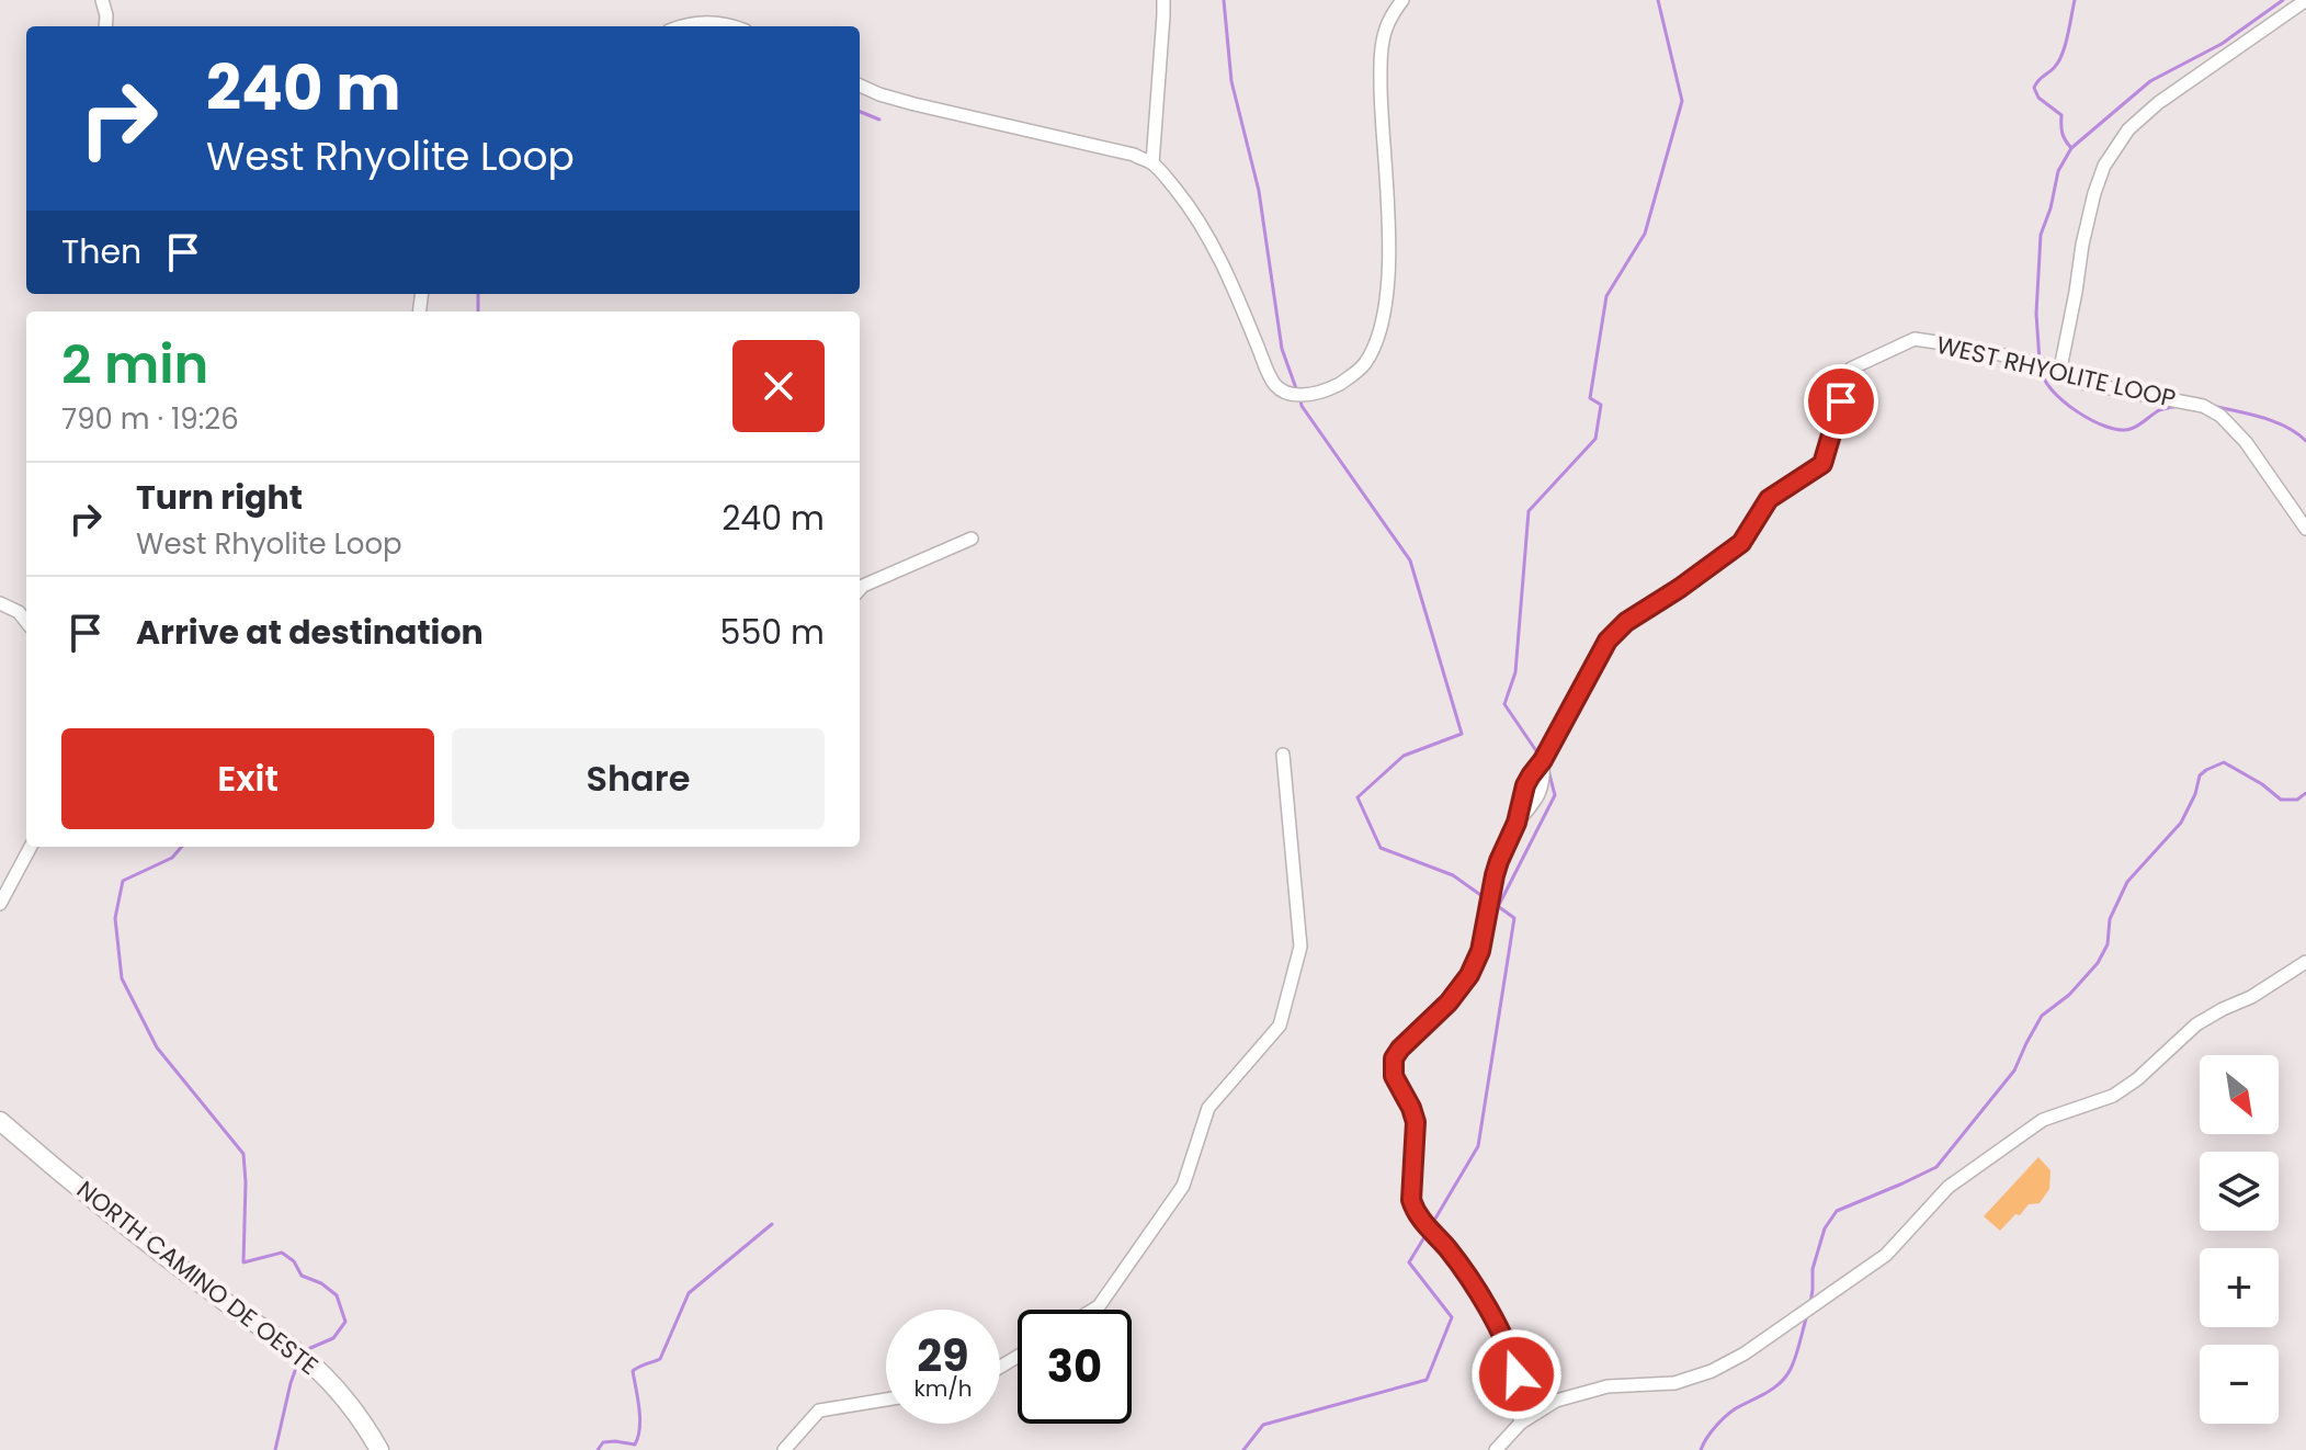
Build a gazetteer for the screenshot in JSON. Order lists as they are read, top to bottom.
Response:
{
  "streets": {
    "street": ["WEST RHYOLITE LOOP", "NORTH CAMINO DE OESTE"]
  },
  "north": "bottom right",
  "page": {
    "turn": ["240 m", "West Rhyolite Loop"],
    "then": "Then",
    "heading": ["2 min", "790 m · 19:26"],
    "list": [
      {
        "name": "Turn right",
        "note": "West Rhyolite Loop",
        "value": "240 m"
      },
      {
        "name": "Arrive at destination",
        "value": "550 m"
      }
    ],
    "buttons": ["Exit", "Share"],
    "map_buttons": ["+", "−"],
    "speed": "29 km/h",
    "limit": "30"
  }
}
